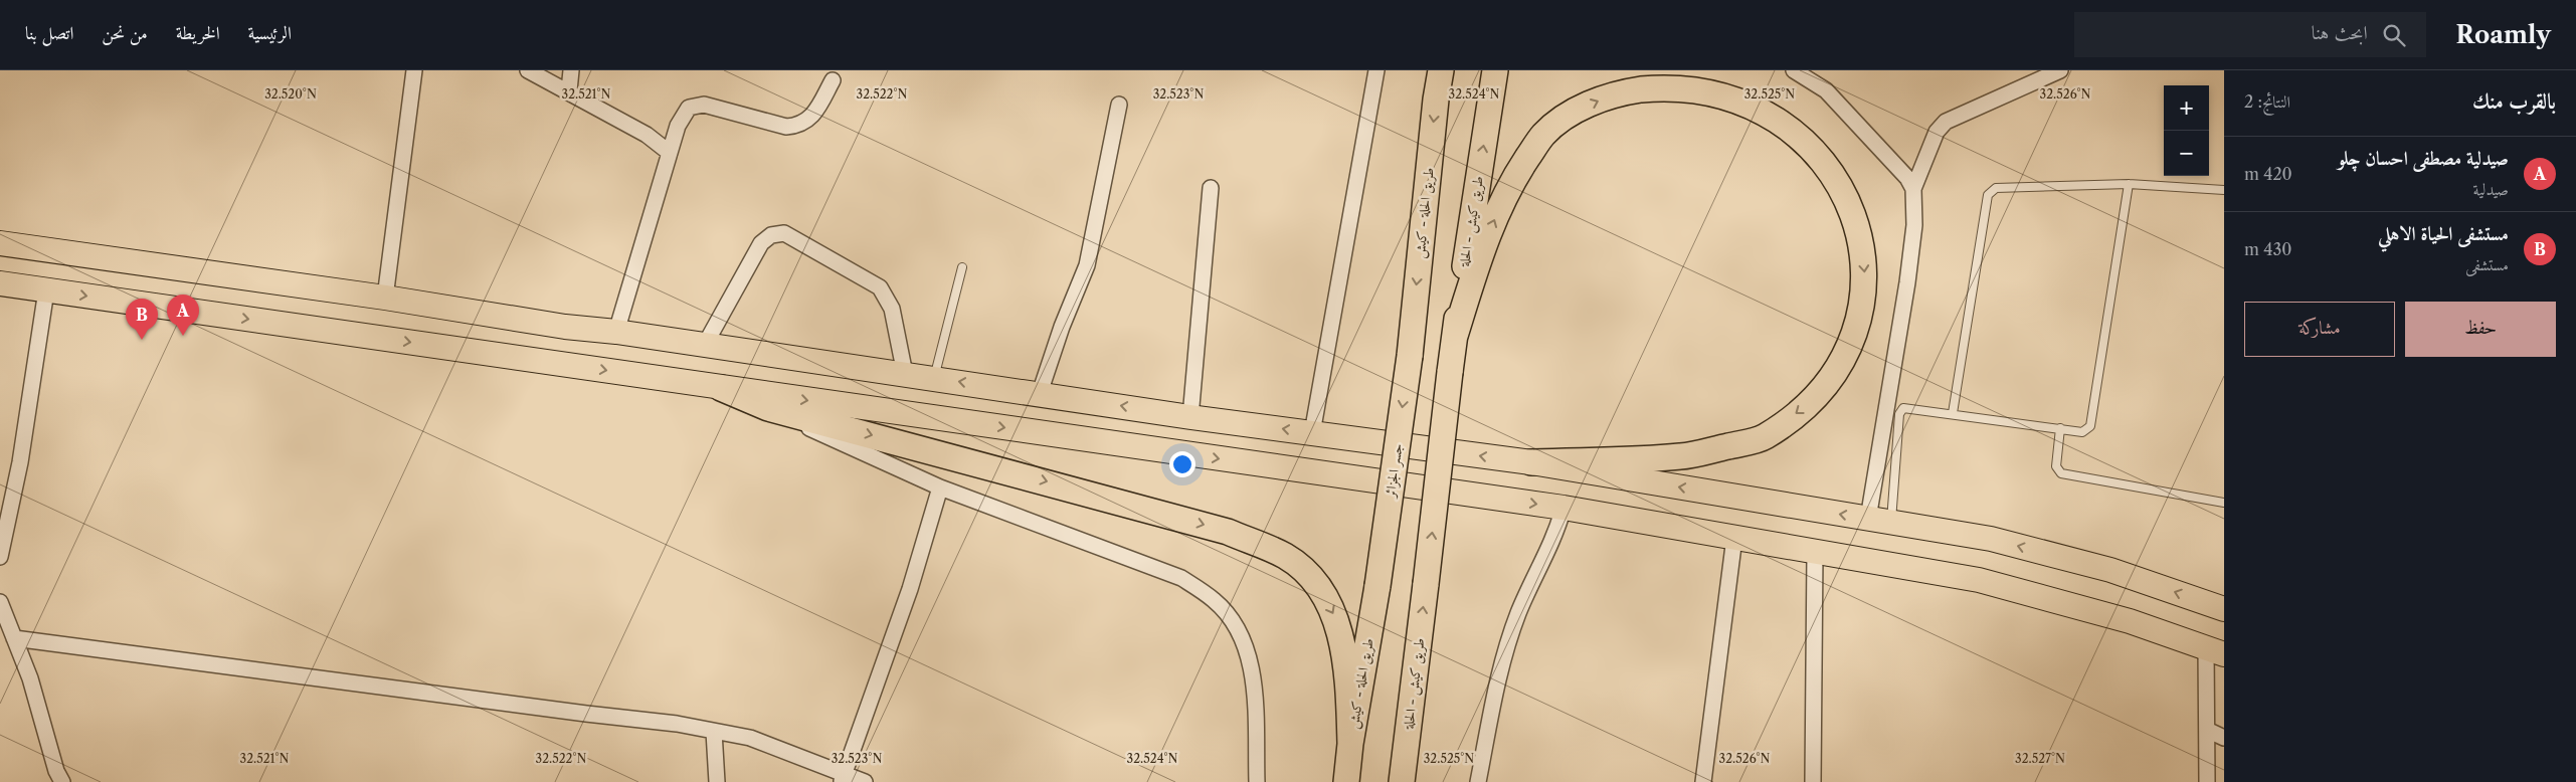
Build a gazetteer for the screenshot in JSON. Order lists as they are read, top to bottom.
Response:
{
  "streets": {
    "highway": ["طريق الحلة - كيش", "طريق كيش - الحلة", "جسر الجزائر"]
  },
  "crossings": [
    ["طريق الحلة - كيش", "جسر الجزائر"]
  ],
  "one_way": ["طريق الحلة - كيش", "طريق كيش - الحلة", "جسر الجزائر"],
  "page": {
    "header": "Roamly",
    "search": "ابحث هنا",
    "nav": [
      "الرئيسية",
      "الخريطة",
      "من نحن",
      "اتصل بنا"
    ],
    "heading": ["بالقرب منك", "النتائج: 2"],
    "map_buttons": ["+", "−"],
    "list": [
      {
        "mark": "A",
        "name": "صيدلية مصطفى احسان چلو",
        "note": "صيدلية",
        "value": "420 m"
      },
      {
        "mark": "B",
        "name": "مستشفى الحياة الاهلي",
        "note": "مستشفى",
        "value": "430 m"
      }
    ],
    "buttons": ["حفظ", "مشاركة"],
    "pins": ["A", "B"]
  },
  "coordinates": [
    "32.520°N",
    "32.521°N",
    "32.522°N",
    "32.523°N",
    "32.524°N",
    "32.525°N",
    "32.526°N",
    "32.527°N"
  ]
}
